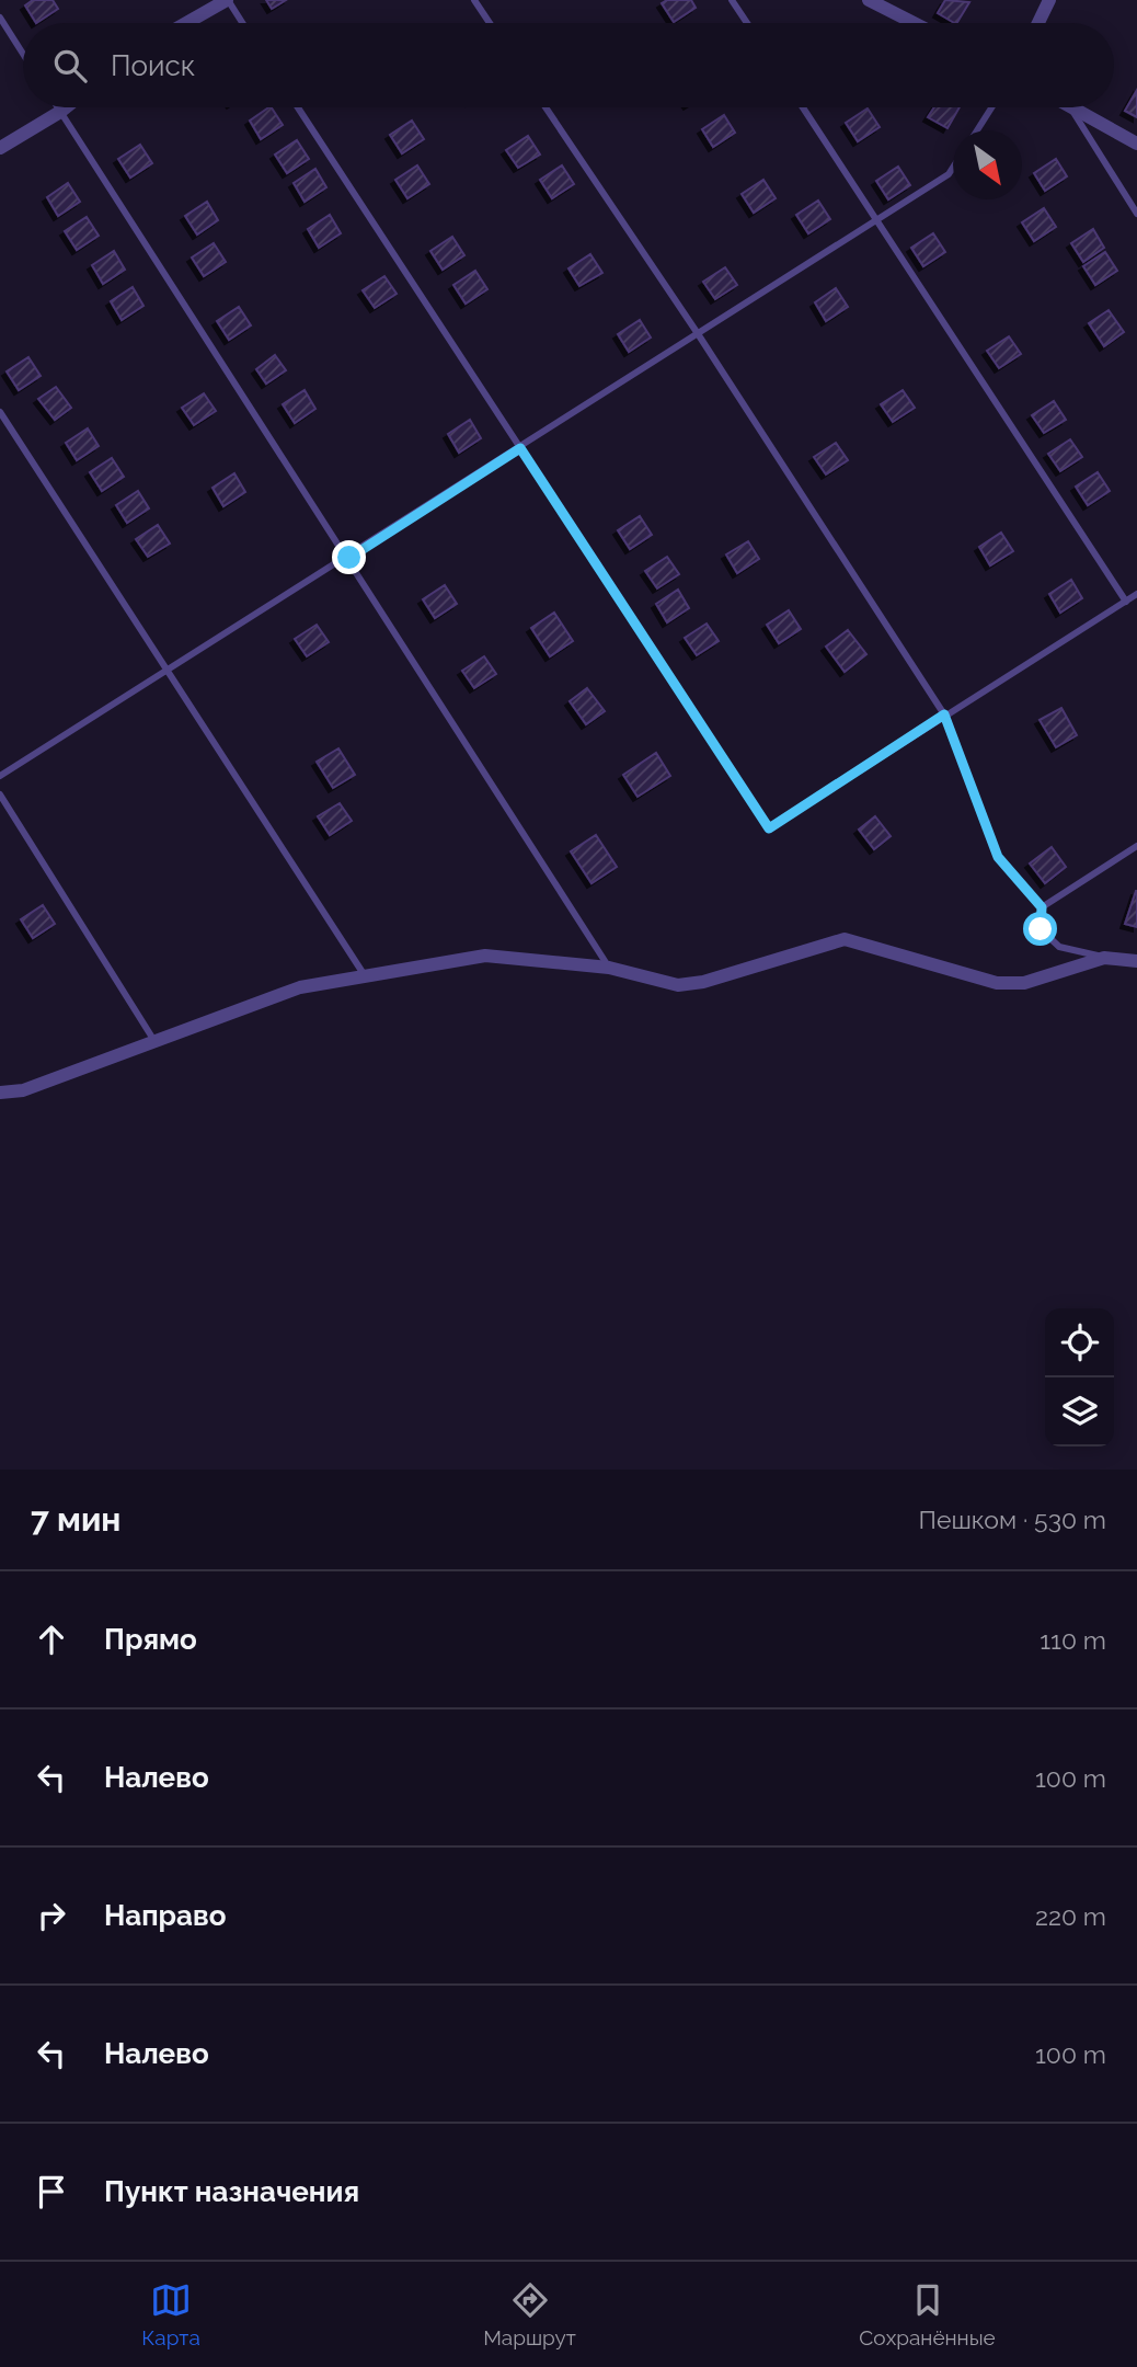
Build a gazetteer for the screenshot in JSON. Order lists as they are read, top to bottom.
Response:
{
  "north": "bottom right",
  "page": {
    "search": "Поиск",
    "heading": ["7 мин", "Пешком · 530 m"],
    "list": [
      ["Прямо", "110 m"],
      ["Налево", "100 m"],
      ["Направо", "220 m"],
      ["Налево", "100 m"],
      "Пункт назначения"
    ],
    "nav": ["Карта", "Маршрут", "Сохранённые"]
  }
}
